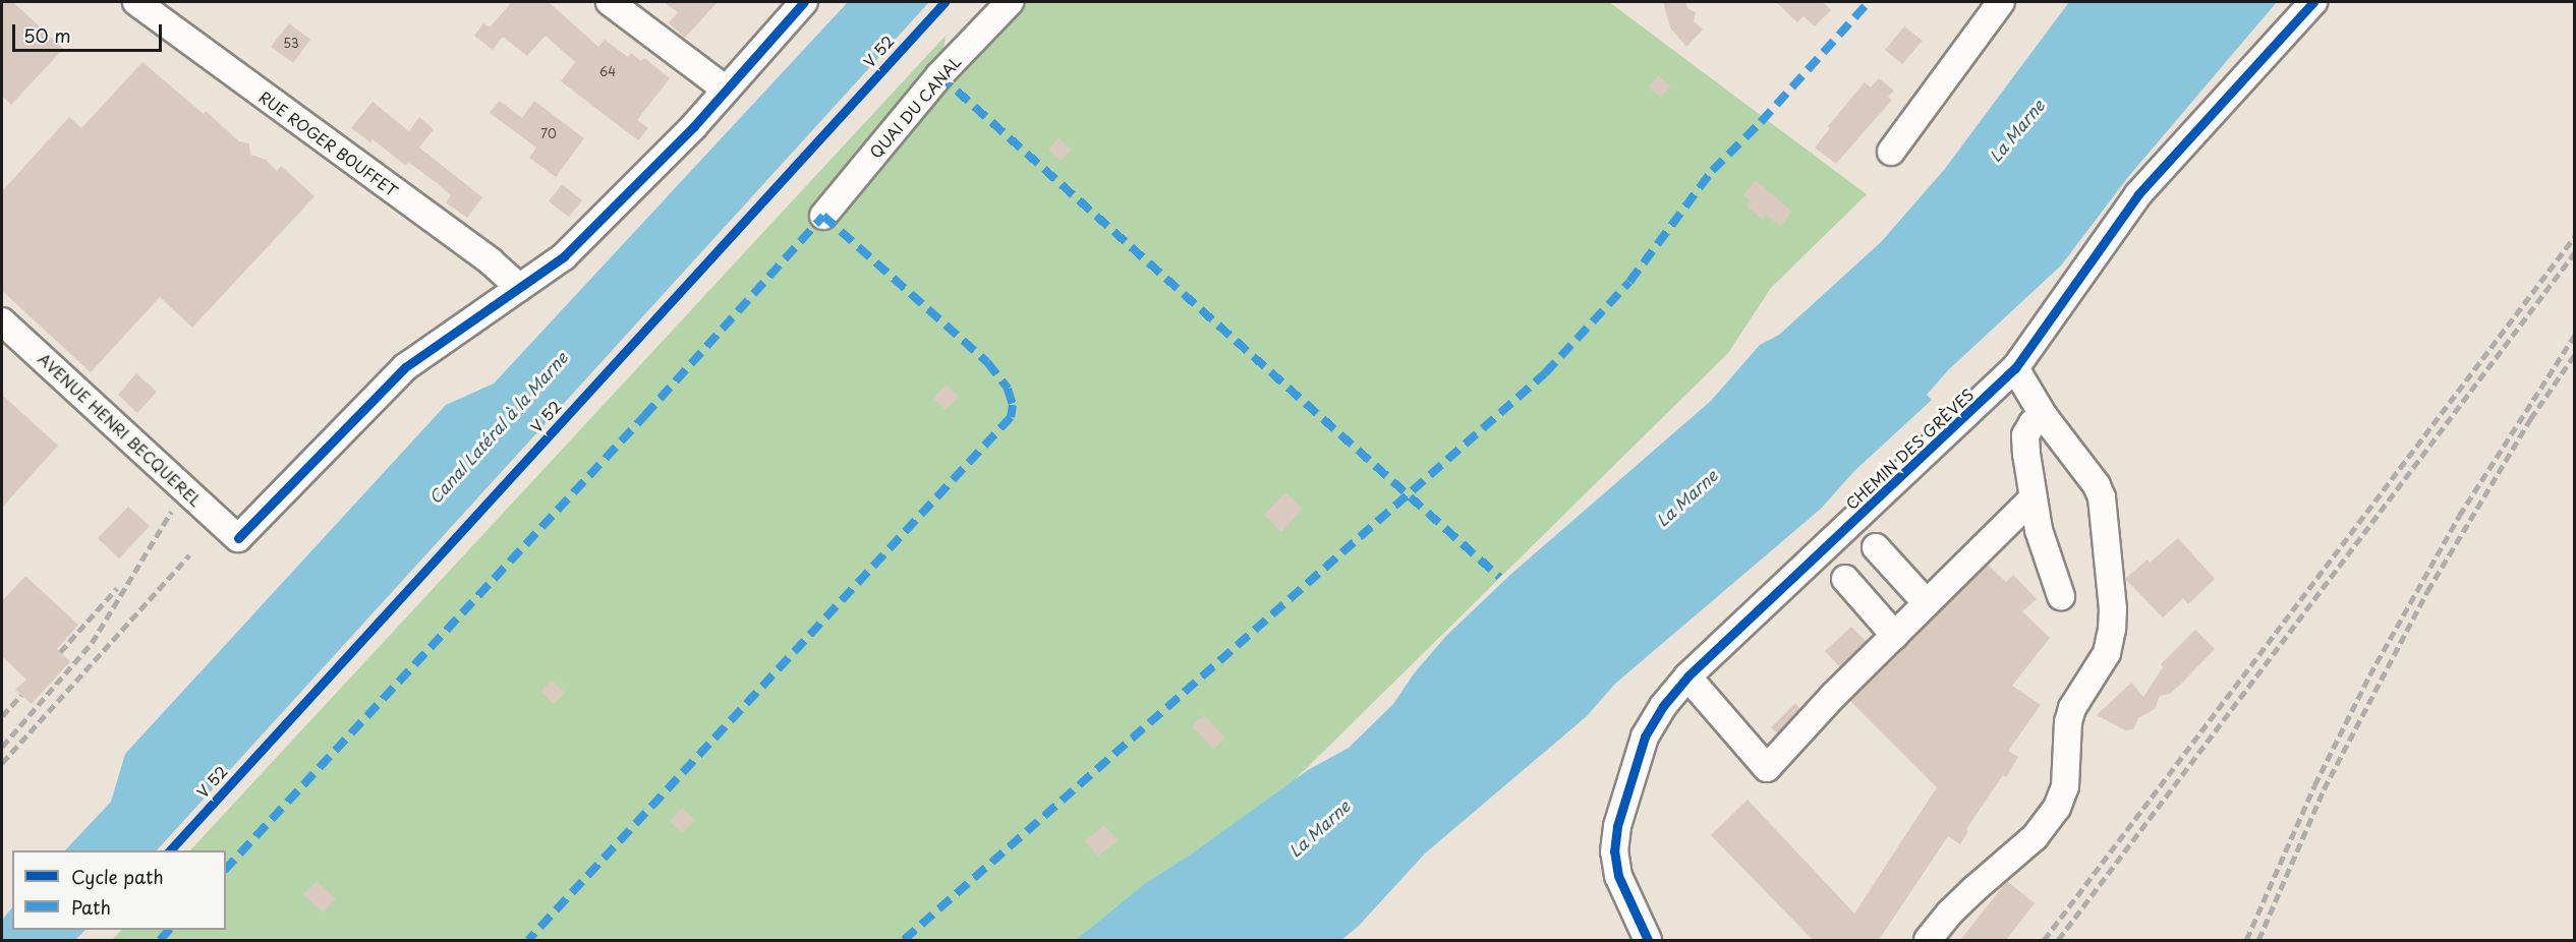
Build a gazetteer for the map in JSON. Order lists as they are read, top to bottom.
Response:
{
  "streets": {
    "street": [
      "QUAI DU CANAL",
      "RUE ROGER BOUFFET",
      "AVENUE HENRI BECQUEREL",
      "CHEMIN DES GRÈVES"
    ],
    "cycle path": ["V 52"]
  },
  "crossings": [
    ["RUE ROGER BOUFFET", "AVENUE HENRI BECQUEREL"]
  ],
  "water": ["La Marne", "Canal Latéral à la Marne"],
  "house_numbers": ["53", "64", "70"],
  "legend": ["Cycle path", "Path"],
  "scale_bar": "50 m"
}
